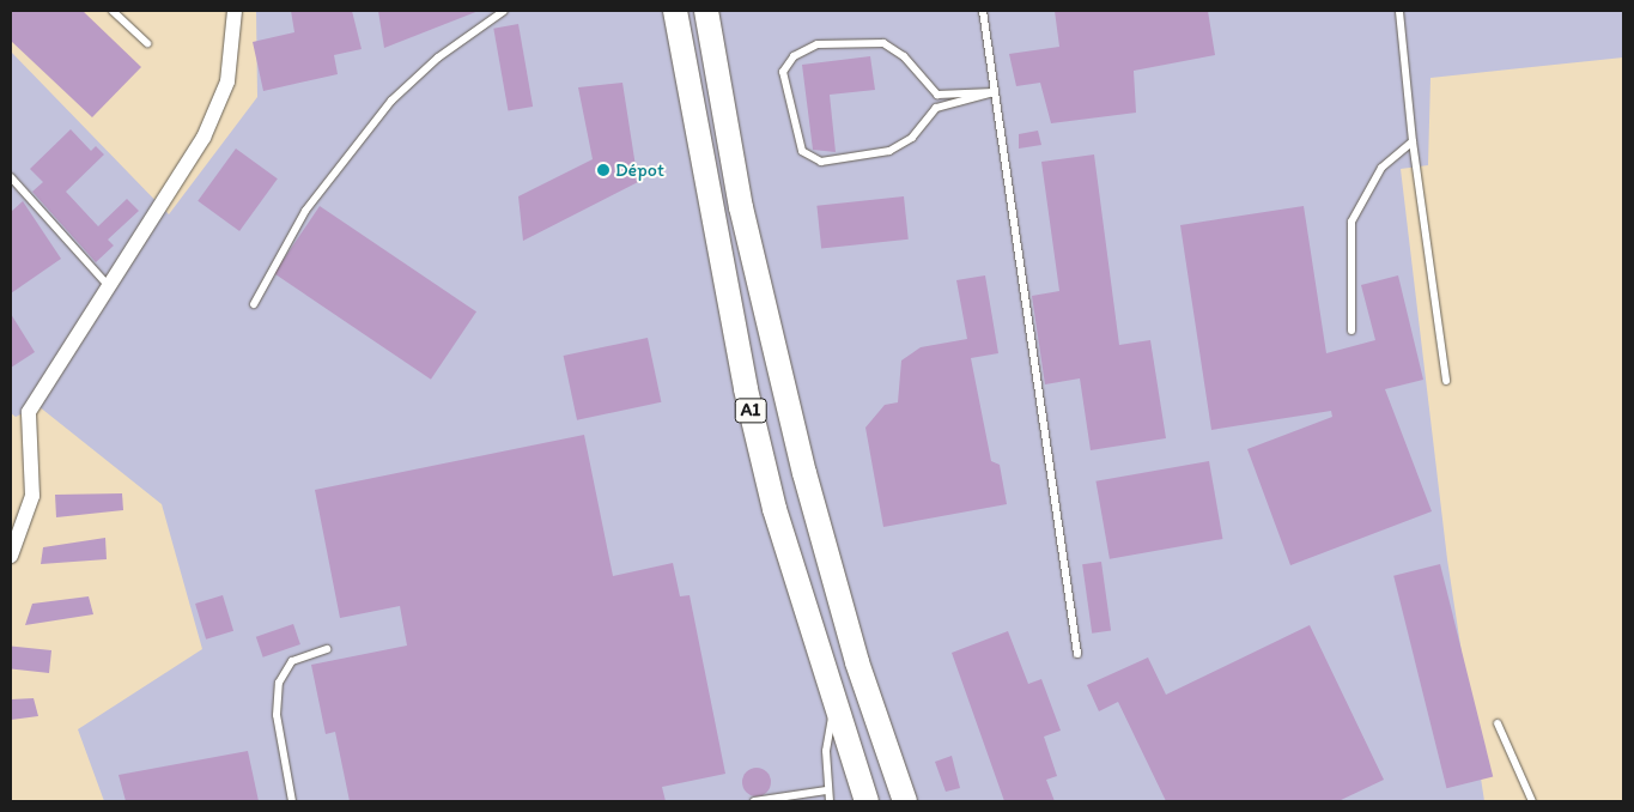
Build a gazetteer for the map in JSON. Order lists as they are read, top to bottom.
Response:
{
  "streets": {
    "highway": ["A1"]
  },
  "places": ["Dépot"]
}
